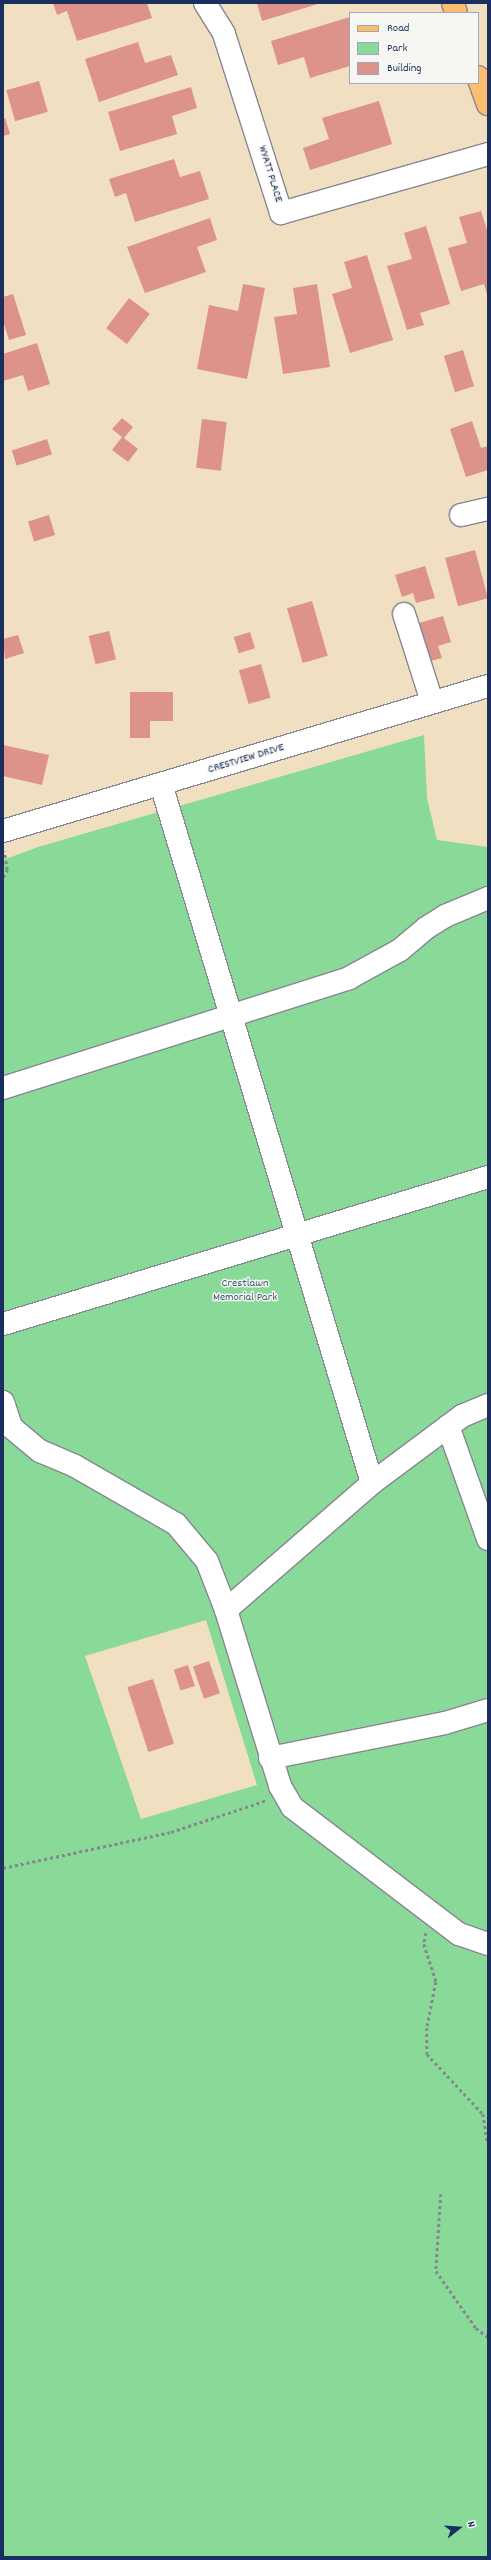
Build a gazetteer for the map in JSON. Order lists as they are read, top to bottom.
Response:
{
  "streets": {
    "street": ["WYATT PLACE", "CRESTVIEW DRIVE"]
  },
  "parks": ["Crestlawn Memorial Park"],
  "legend": ["Road", "Park", "Building"],
  "north": "right"
}
